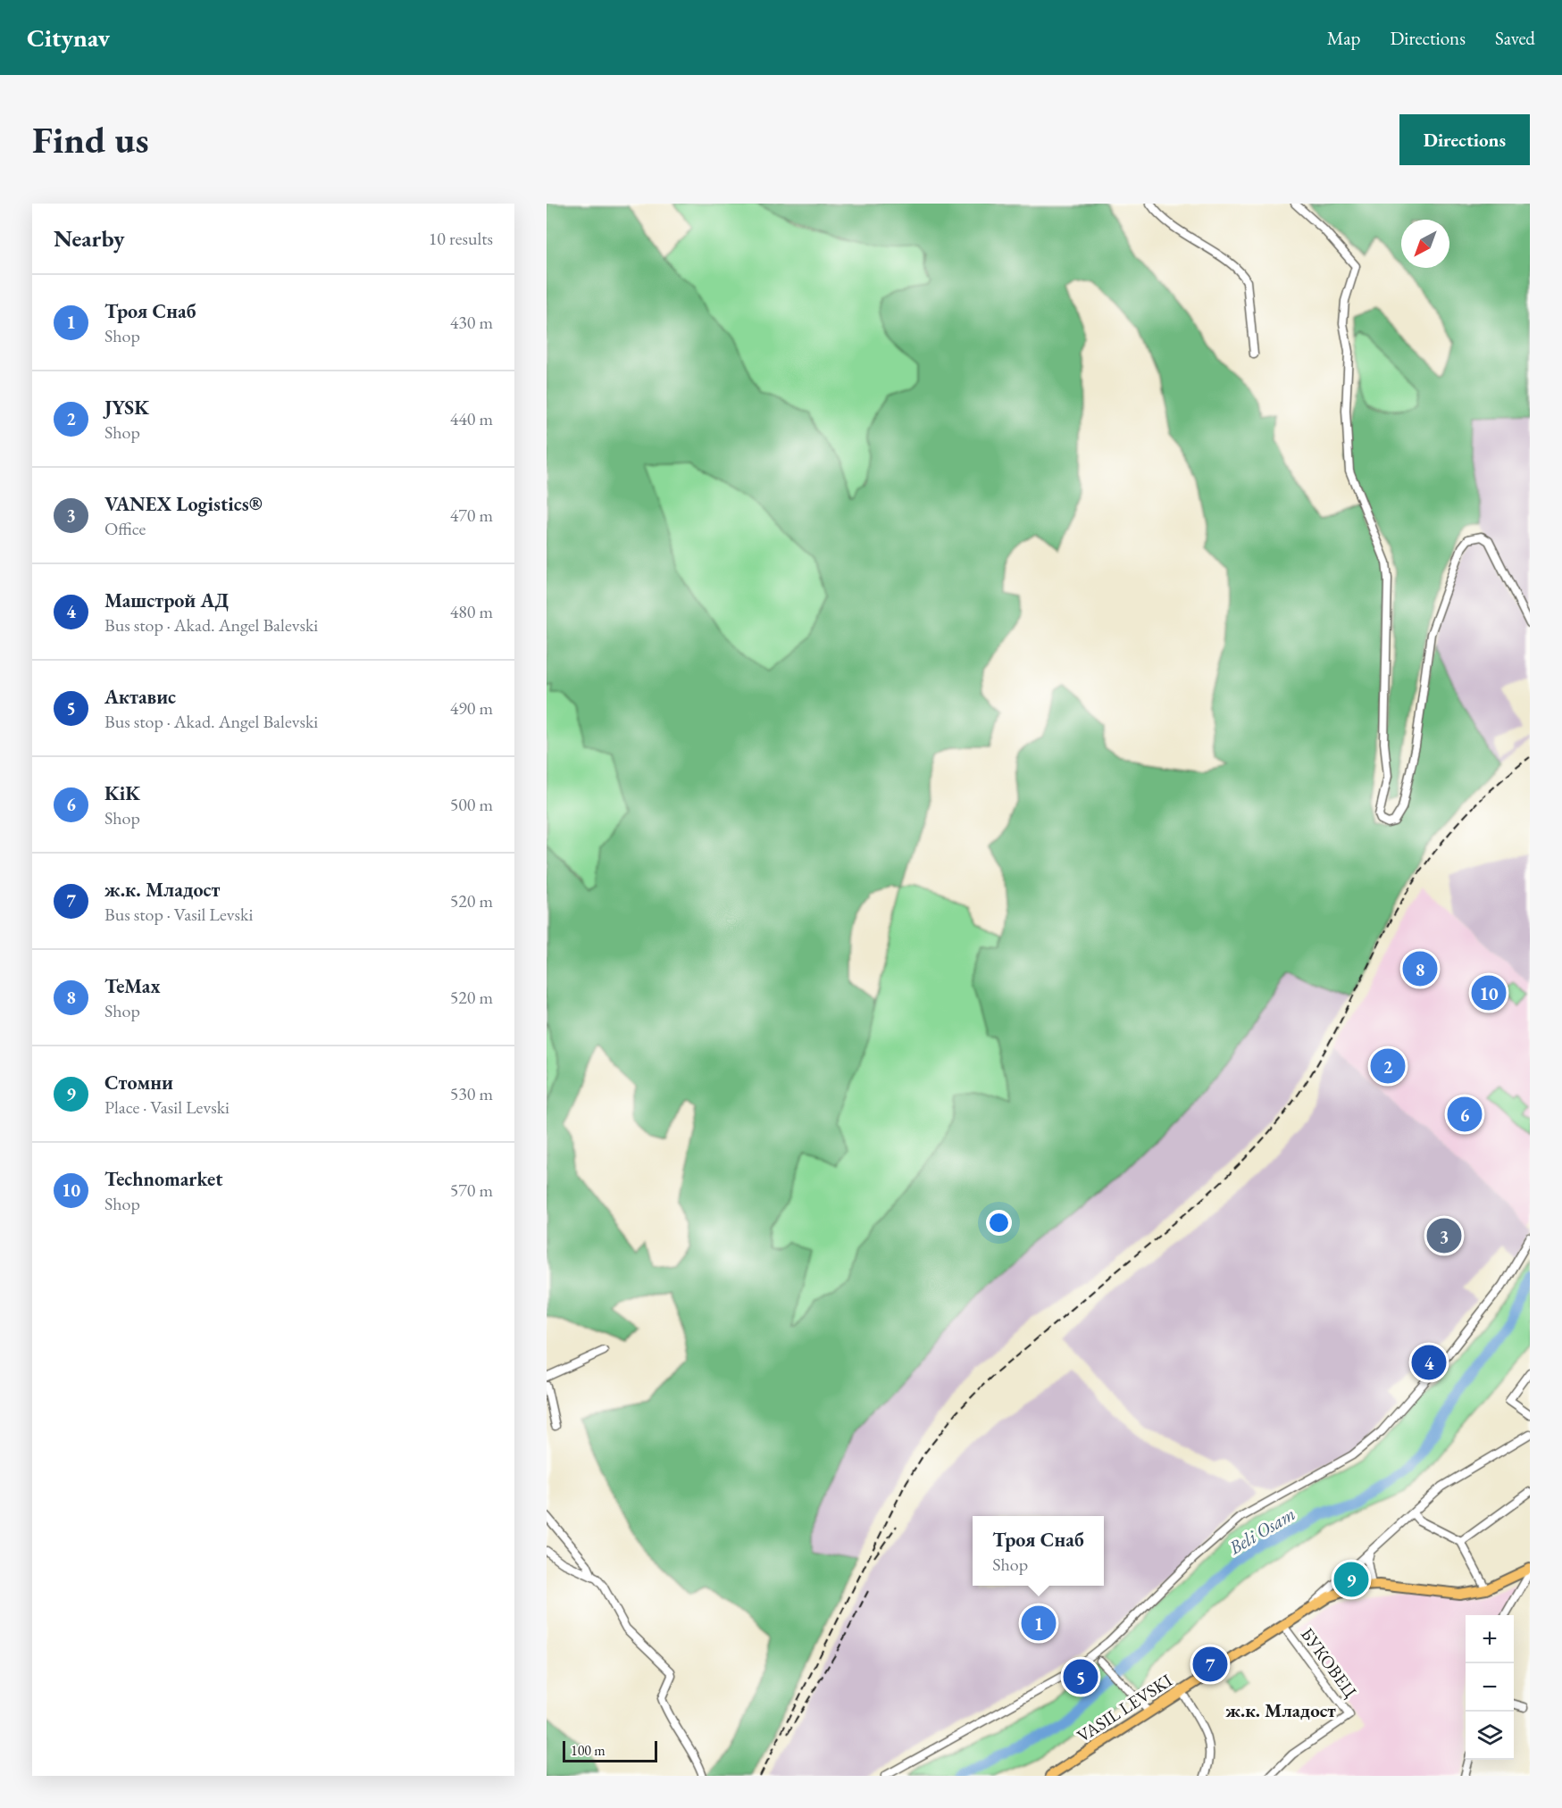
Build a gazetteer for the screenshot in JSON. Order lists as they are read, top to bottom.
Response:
{
  "streets": {
    "main road": ["VASIL LEVSKI"],
    "street": ["БУКОВЕЦ"]
  },
  "crossings": [
    ["БУКОВЕЦ", "VASIL LEVSKI"]
  ],
  "districts": ["ж.к. Младост"],
  "water": ["Beli Osam"],
  "scale_bar": "100 m",
  "north": "bottom left",
  "page": {
    "header": "Citynav",
    "nav": ["Map", "Directions", "Saved"],
    "buttons": "Directions",
    "title": "Find us",
    "heading": ["Nearby", "10 results"],
    "list": [
      {
        "mark": "1",
        "name": "Троя Снаб",
        "note": "Shop",
        "value": "430 m"
      },
      {
        "mark": "2",
        "name": "JYSK",
        "note": "Shop",
        "value": "440 m"
      },
      {
        "mark": "3",
        "name": "VANEX Logistics®",
        "note": "Office",
        "value": "470 m"
      },
      {
        "mark": "4",
        "name": "Машстрой АД",
        "note": "Bus stop · Akad. Angel Balevski",
        "value": "480 m"
      },
      {
        "mark": "5",
        "name": "Актавис",
        "note": "Bus stop · Akad. Angel Balevski",
        "value": "490 m"
      },
      {
        "mark": "6",
        "name": "KiK",
        "note": "Shop",
        "value": "500 m"
      },
      {
        "mark": "7",
        "name": "ж.к. Младост",
        "note": "Bus stop · Vasil Levski",
        "value": "520 m"
      },
      {
        "mark": "8",
        "name": "ТеМах",
        "note": "Shop",
        "value": "520 m"
      },
      {
        "mark": "9",
        "name": "Стомни",
        "note": "Place · Vasil Levski",
        "value": "530 m"
      },
      {
        "mark": "10",
        "name": "Technomarket",
        "note": "Shop",
        "value": "570 m"
      }
    ],
    "pins": [
      "8",
      "10",
      "2",
      "6",
      "3",
      "4",
      "9",
      "1",
      "7",
      "5"
    ],
    "popup": ["Троя Снаб", "Shop"],
    "map_buttons": ["+", "−"],
    "scale": "100 m"
  }
}
